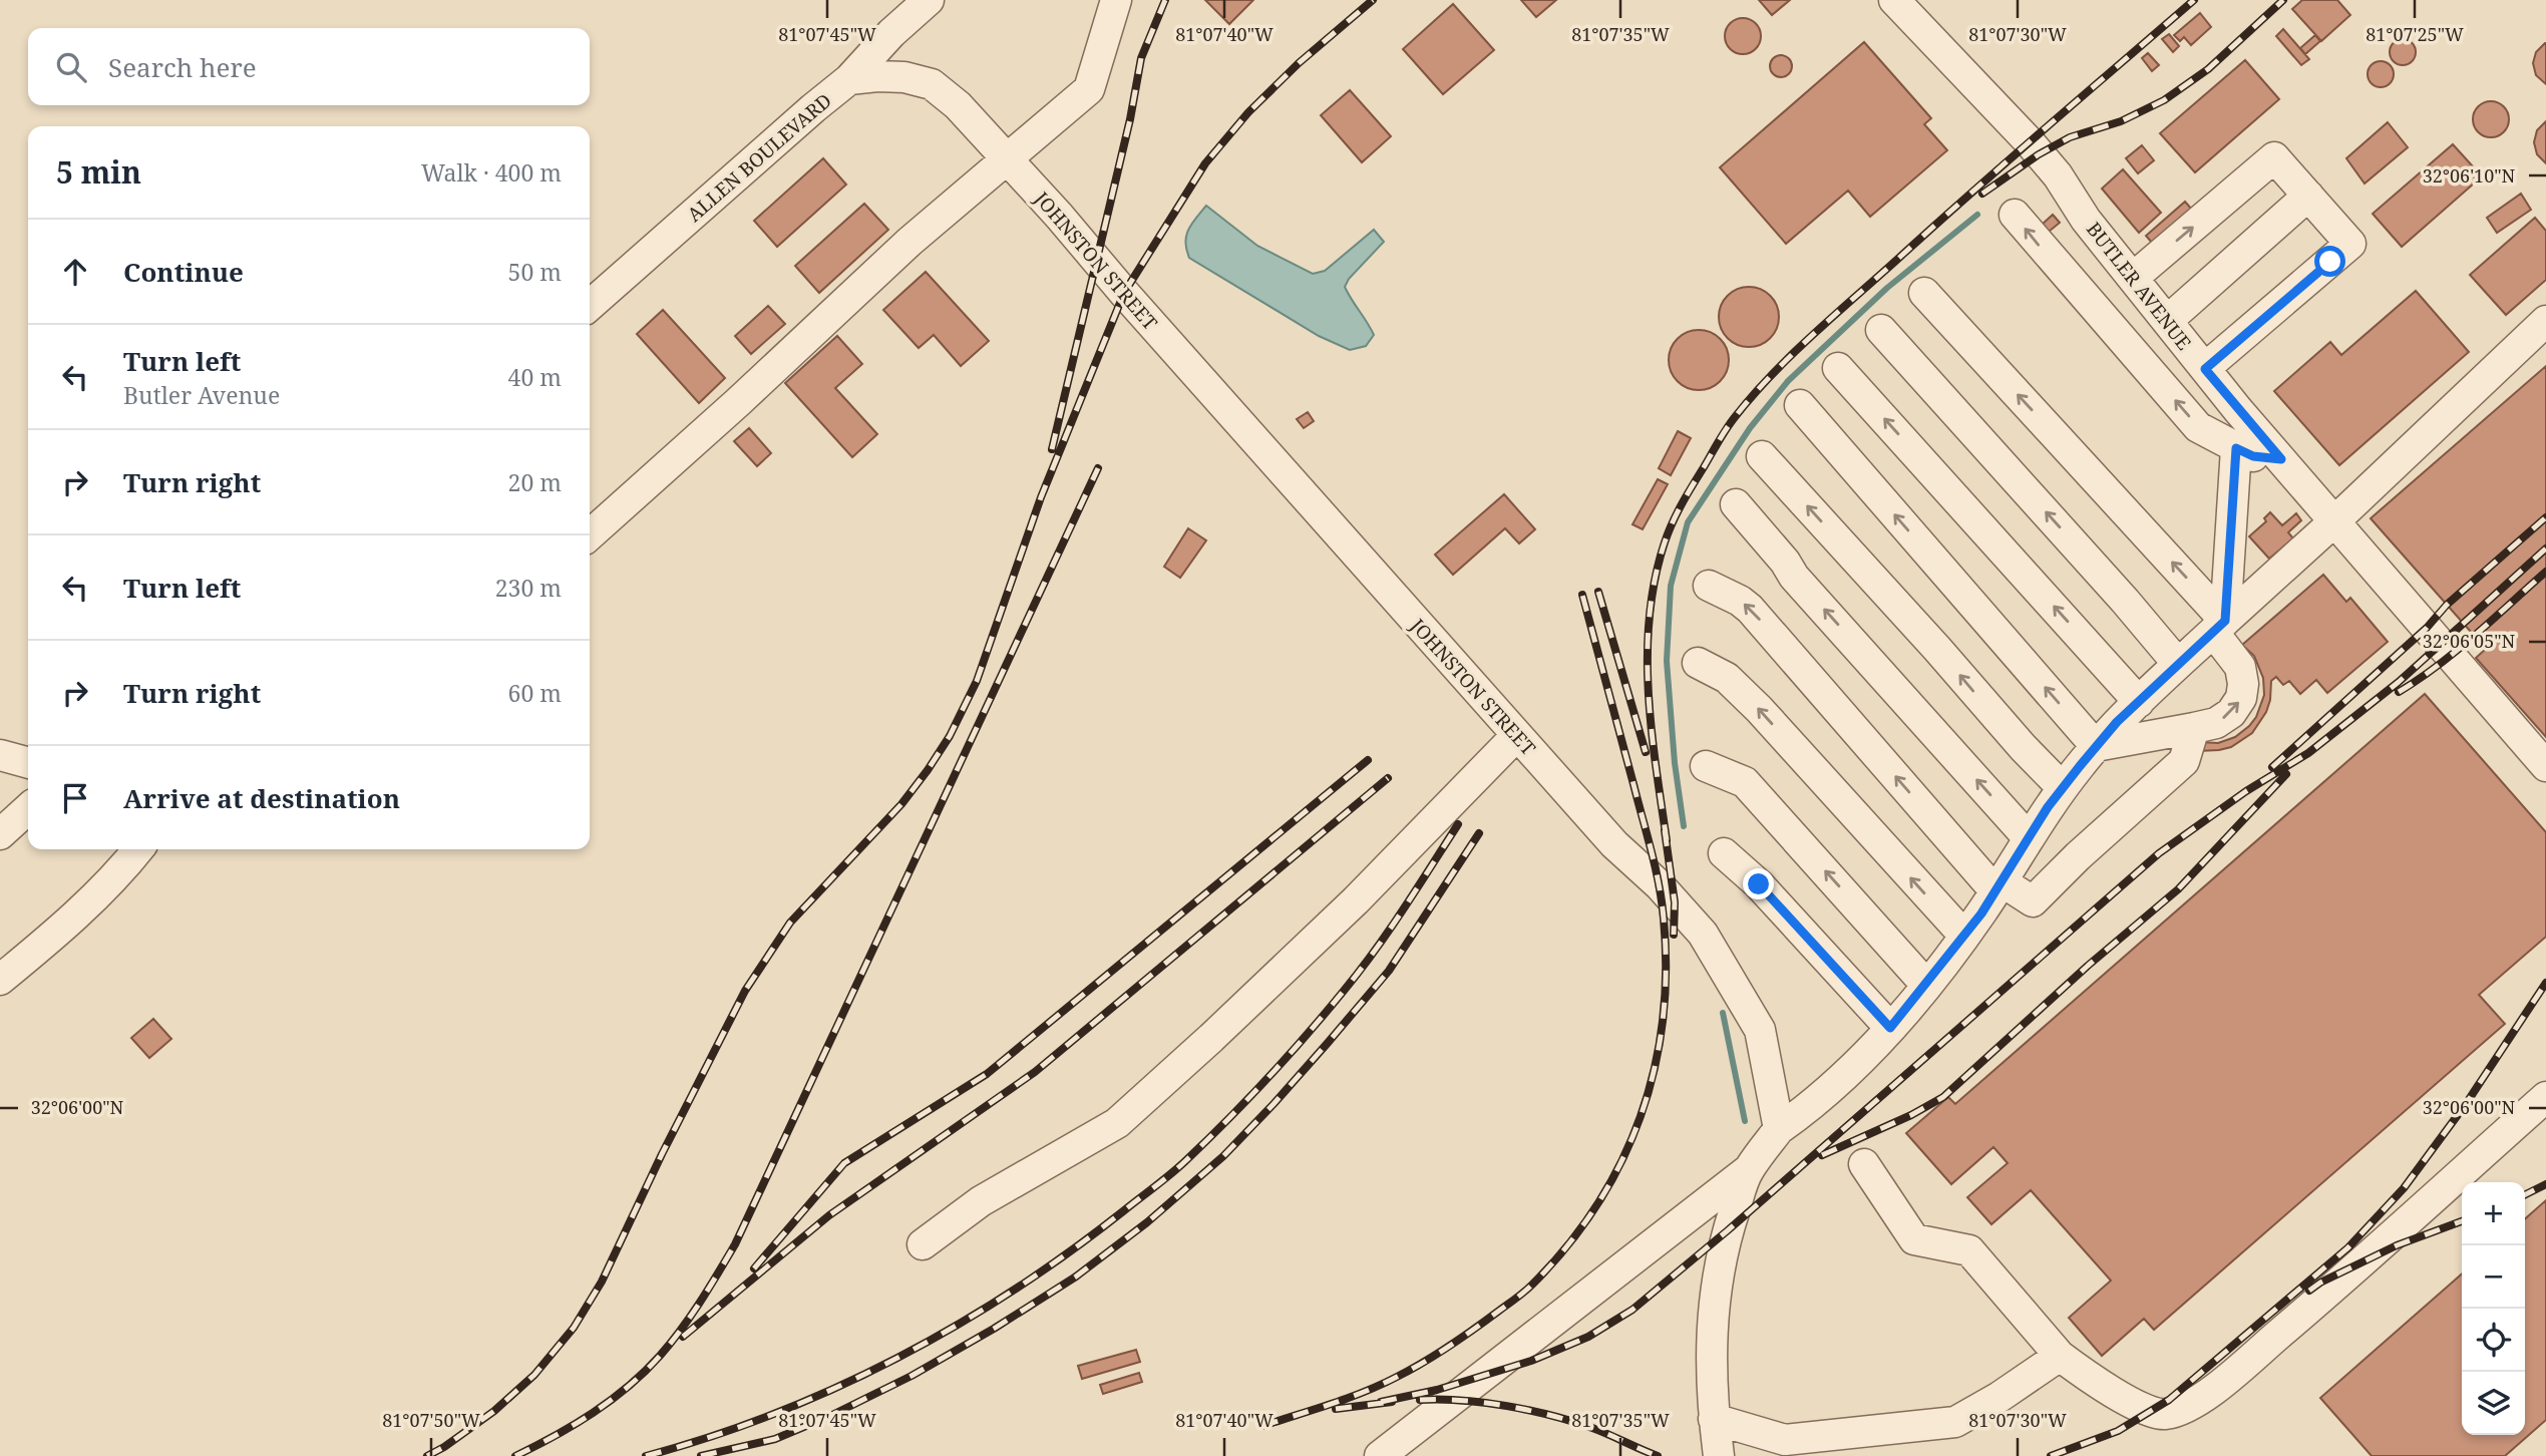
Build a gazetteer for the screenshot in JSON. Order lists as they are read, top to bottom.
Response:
{
  "streets": {
    "street": ["ALLEN BOULEVARD", "JOHNSTON STREET", "BUTLER AVENUE"]
  },
  "crossings": [
    ["ALLEN BOULEVARD", "JOHNSTON STREET"]
  ],
  "page": {
    "search": "Search here",
    "heading": ["5 min", "Walk · 400 m"],
    "list": [
      ["Continue", "50 m"],
      ["Turn left", "Butler Avenue", "40 m"],
      ["Turn right", "20 m"],
      ["Turn left", "230 m"],
      ["Turn right", "60 m"],
      "Arrive at destination"
    ],
    "map_buttons": ["+", "−"]
  },
  "coordinates": [
    "81°07'45\"W",
    "81°07'40\"W",
    "81°07'35\"W",
    "81°07'30\"W",
    "81°07'25\"W",
    "32°06'10\"N",
    "32°06'05\"N",
    "32°06'00\"N",
    "81°07'50\"W"
  ]
}
